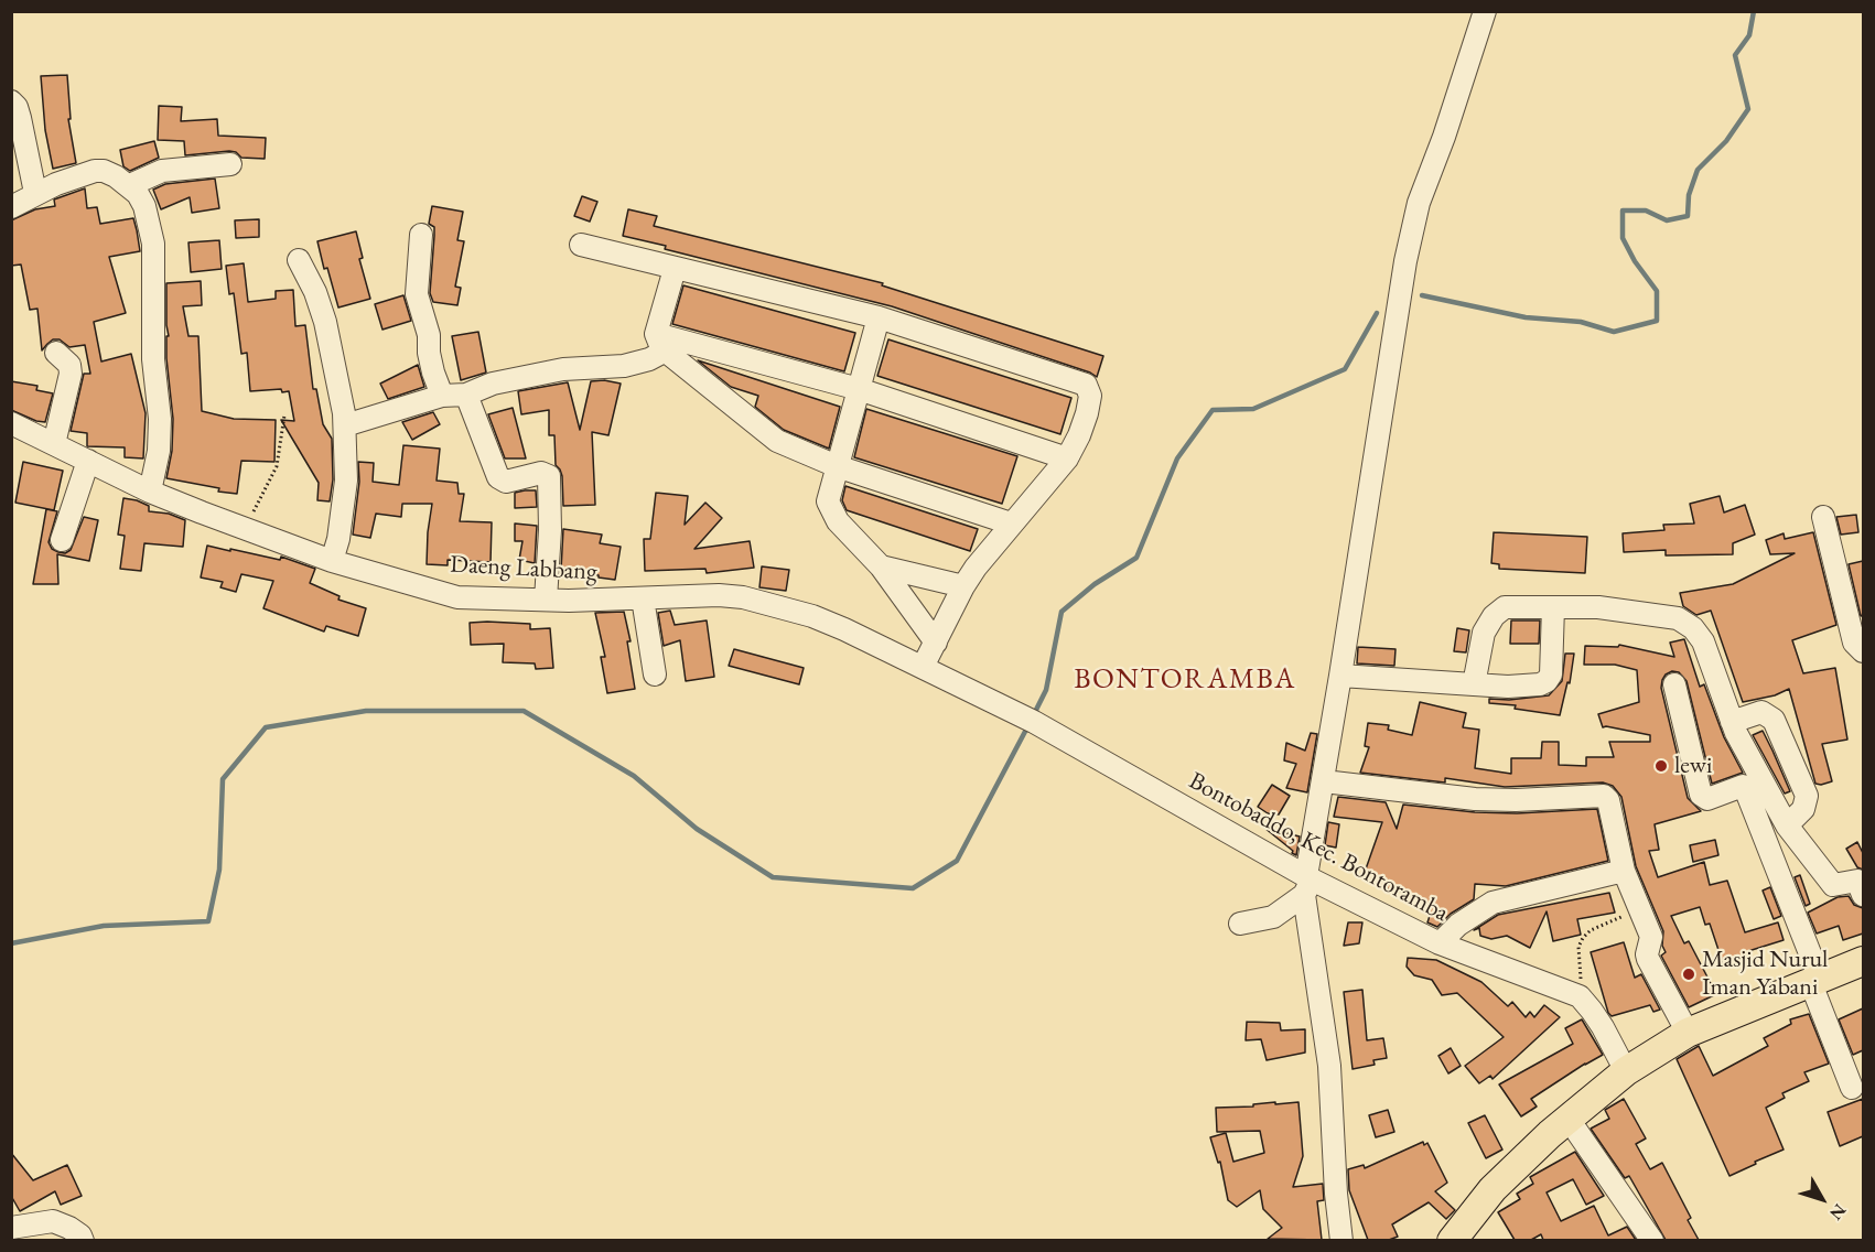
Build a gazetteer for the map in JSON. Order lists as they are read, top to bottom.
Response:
{
  "streets": {
    "street": ["Daeng Labbang", "Bontobaddo, Kec. Bontoramba"]
  },
  "crossings": [
    ["Daeng Labbang", "Bontobaddo, Kec. Bontoramba"]
  ],
  "districts": ["BONTORAMBA"],
  "places": ["lewi", "Masjid Nurul Iman Yabani"],
  "north": "bottom right"
}
